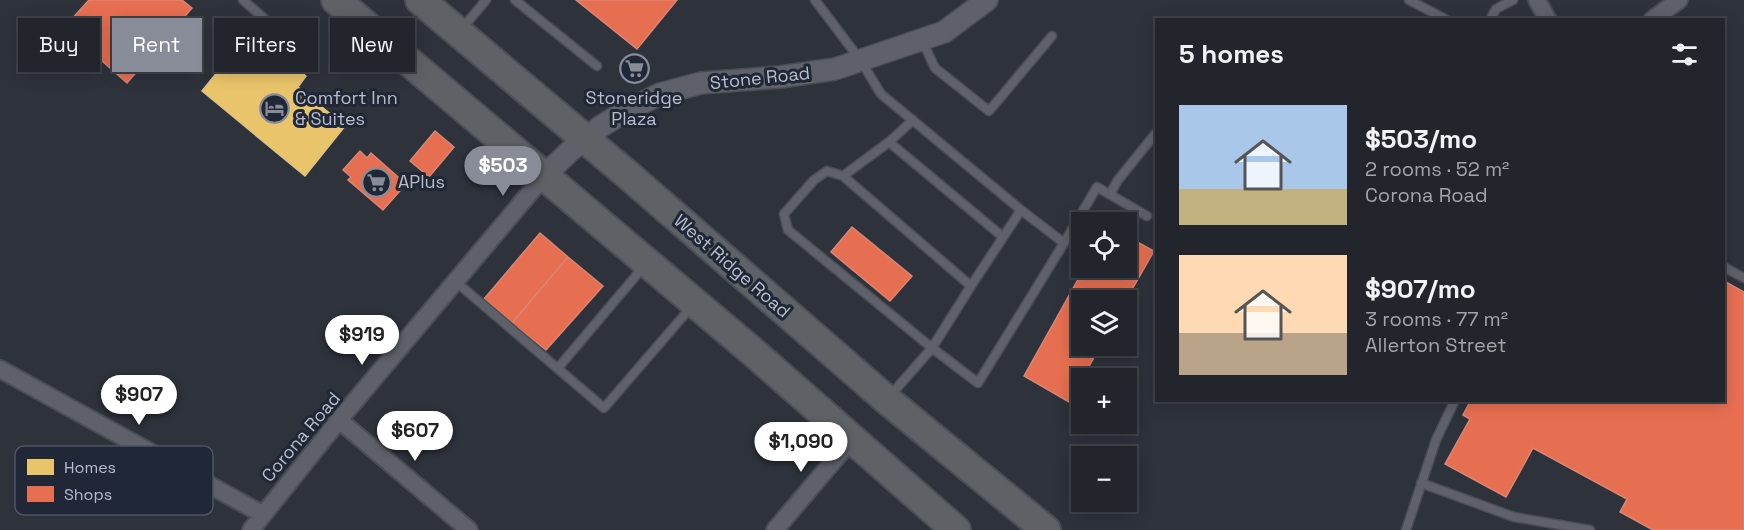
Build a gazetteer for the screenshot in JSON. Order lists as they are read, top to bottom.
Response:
{
  "streets": {
    "highway": ["West Ridge Road"],
    "street": ["Stone Road", "Corona Road"]
  },
  "crossings": [
    ["Stone Road", "West Ridge Road"],
    ["Stone Road", "Corona Road"]
  ],
  "places": {
    "supermarket": ["Stoneridge Plaza", "APlus"],
    "hotel": ["Comfort Inn & Suites"]
  },
  "legend": ["Homes", "Shops"],
  "page": {
    "chip": [
      "Buy",
      "Rent",
      "Filters",
      "New"
    ],
    "heading": "5 homes",
    "list": [
      {
        "name": "$503/mo",
        "note": "2 rooms · 52 m² · Corona Road"
      },
      {
        "name": "$907/mo",
        "note": "3 rooms · 77 m² · Allerton Street"
      }
    ],
    "price": [
      "$503",
      "$919",
      "$907",
      "$607",
      "$1,090"
    ],
    "map_buttons": ["+", "−"]
  }
}
